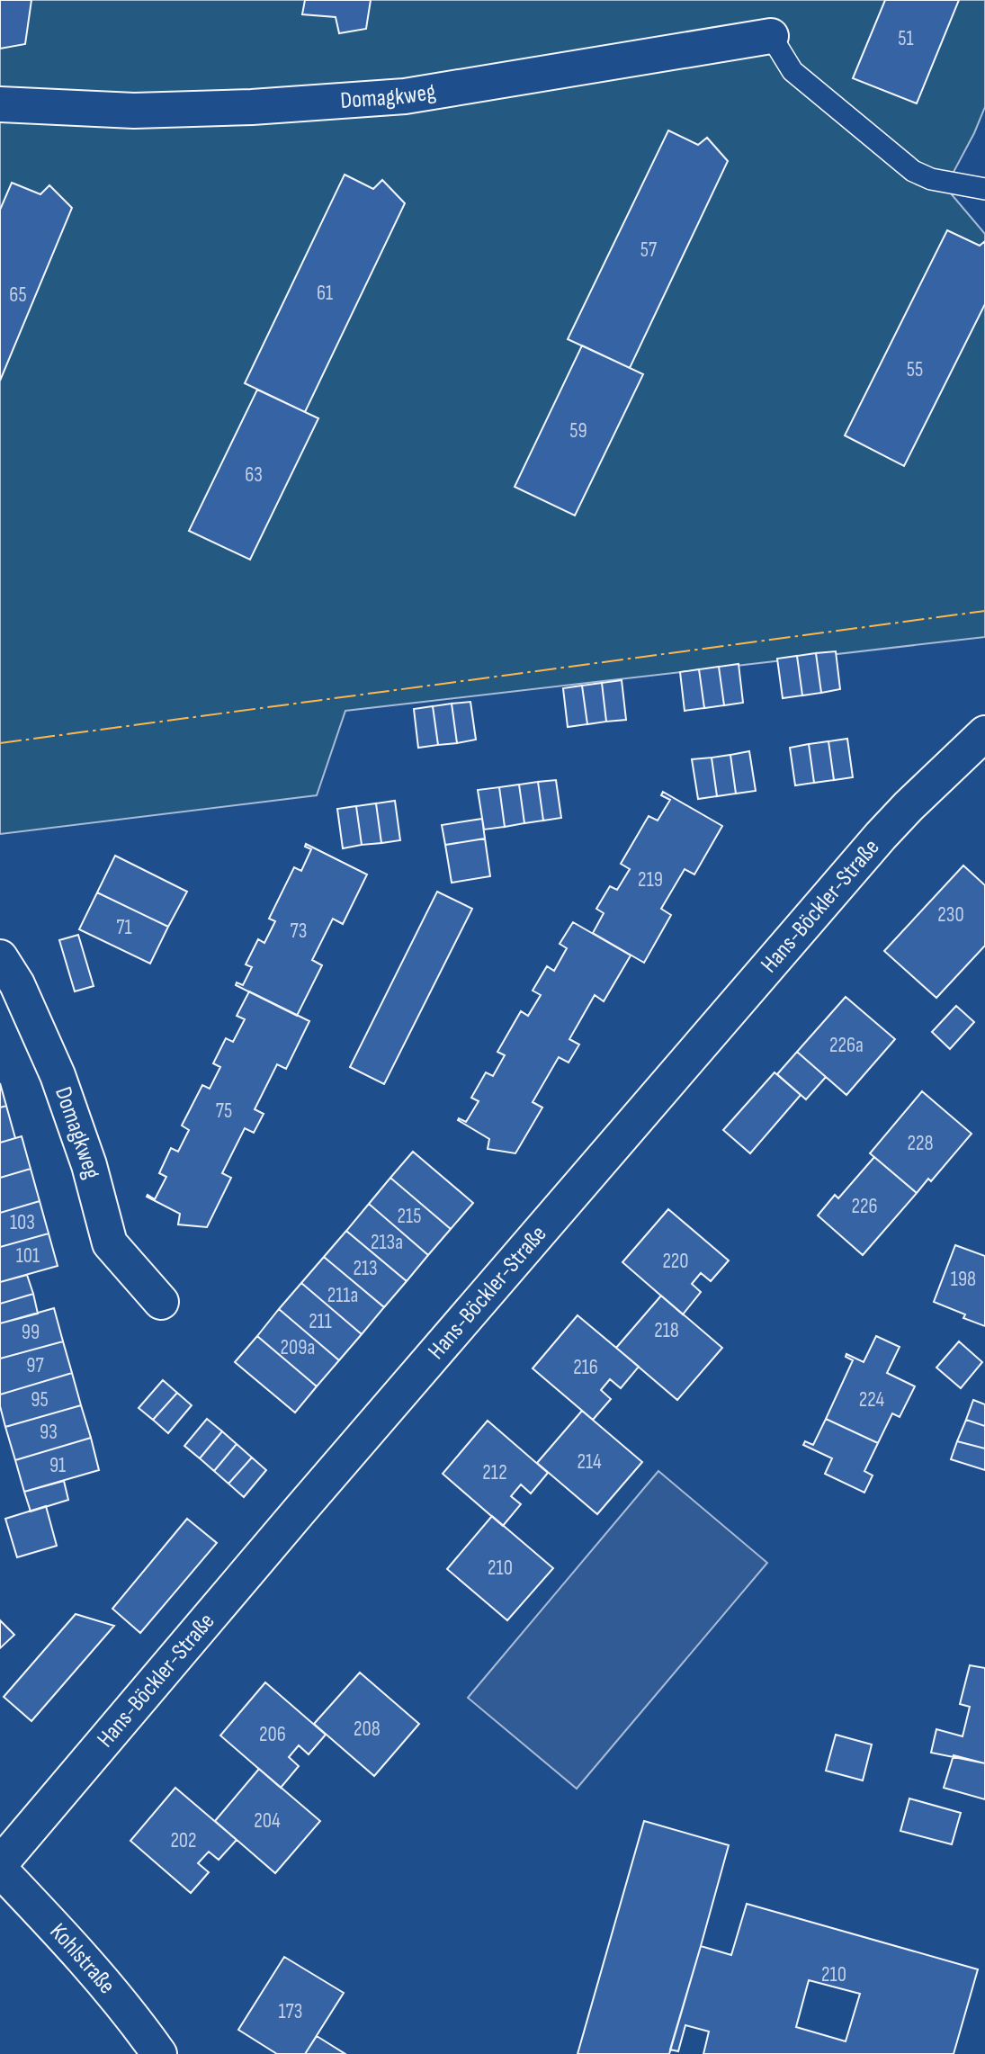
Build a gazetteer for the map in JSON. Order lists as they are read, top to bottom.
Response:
{
  "streets": {
    "street": ["Domagkweg", "Hans-Böckler-Straße", "Kohlstraße"]
  },
  "house_numbers": [
    "51",
    "57",
    "61",
    "65",
    "55",
    "59",
    "63",
    "219",
    "230",
    "71",
    "73",
    "226a",
    "75",
    "228",
    "226",
    "215",
    "103",
    "213a",
    "101",
    "220",
    "213",
    "198",
    "211a",
    "211",
    "218",
    "99",
    "209a",
    "97",
    "216",
    "95",
    "224",
    "93",
    "214",
    "91",
    "212",
    "210",
    "208",
    "206",
    "204",
    "202",
    "210",
    "173"
  ]
}
